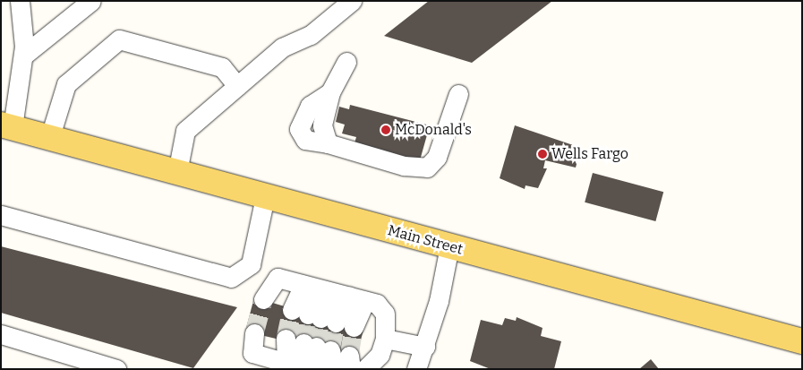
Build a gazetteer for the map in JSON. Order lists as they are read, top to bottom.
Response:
{
  "streets": {
    "main road": ["Main Street"]
  },
  "places": ["McDonald's", "Wells Fargo"]
}
